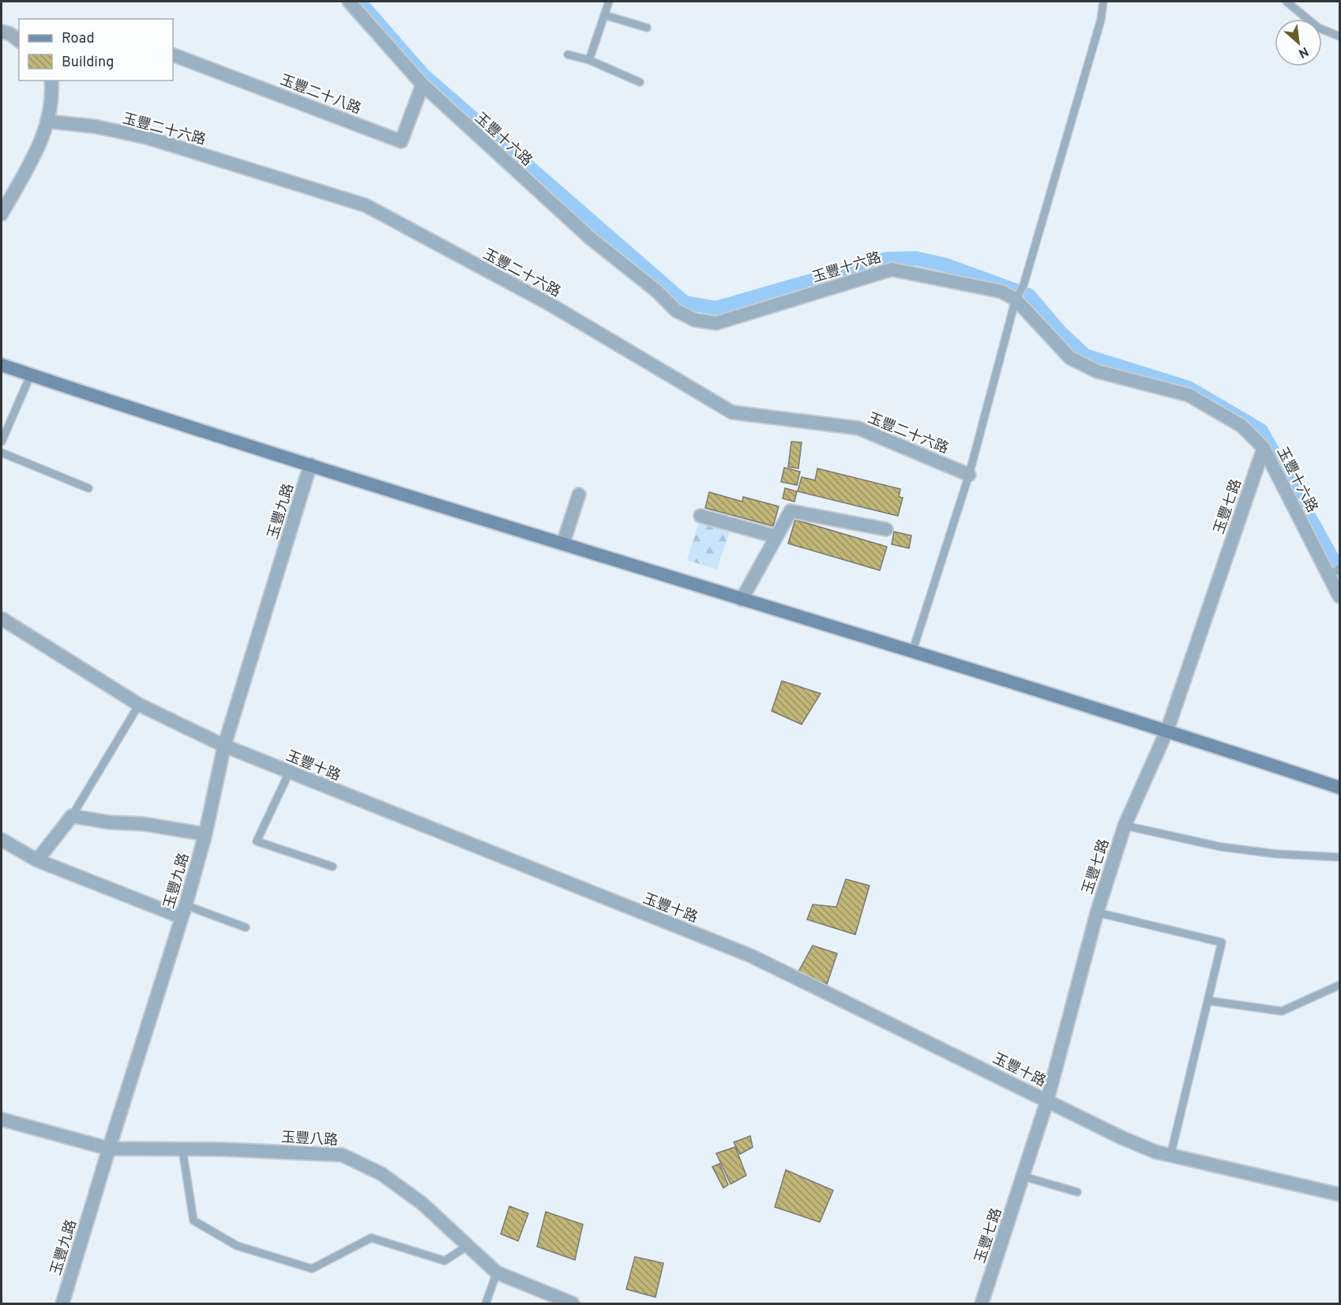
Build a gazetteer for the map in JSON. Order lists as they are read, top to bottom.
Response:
{
  "streets": {
    "street": [
      "玉豐二十八路",
      "玉豐二十六路",
      "玉豐十六路",
      "玉豐七路",
      "玉豐九路",
      "玉豐十路",
      "玉豐八路"
    ]
  },
  "crossings": [
    ["玉豐二十八路", "玉豐十六路"],
    ["玉豐十六路", "玉豐七路"],
    ["玉豐七路", "玉豐十路"],
    ["玉豐九路", "玉豐十路"],
    ["玉豐九路", "玉豐八路"]
  ],
  "legend": ["Road", "Building"],
  "north": "bottom right"
}
